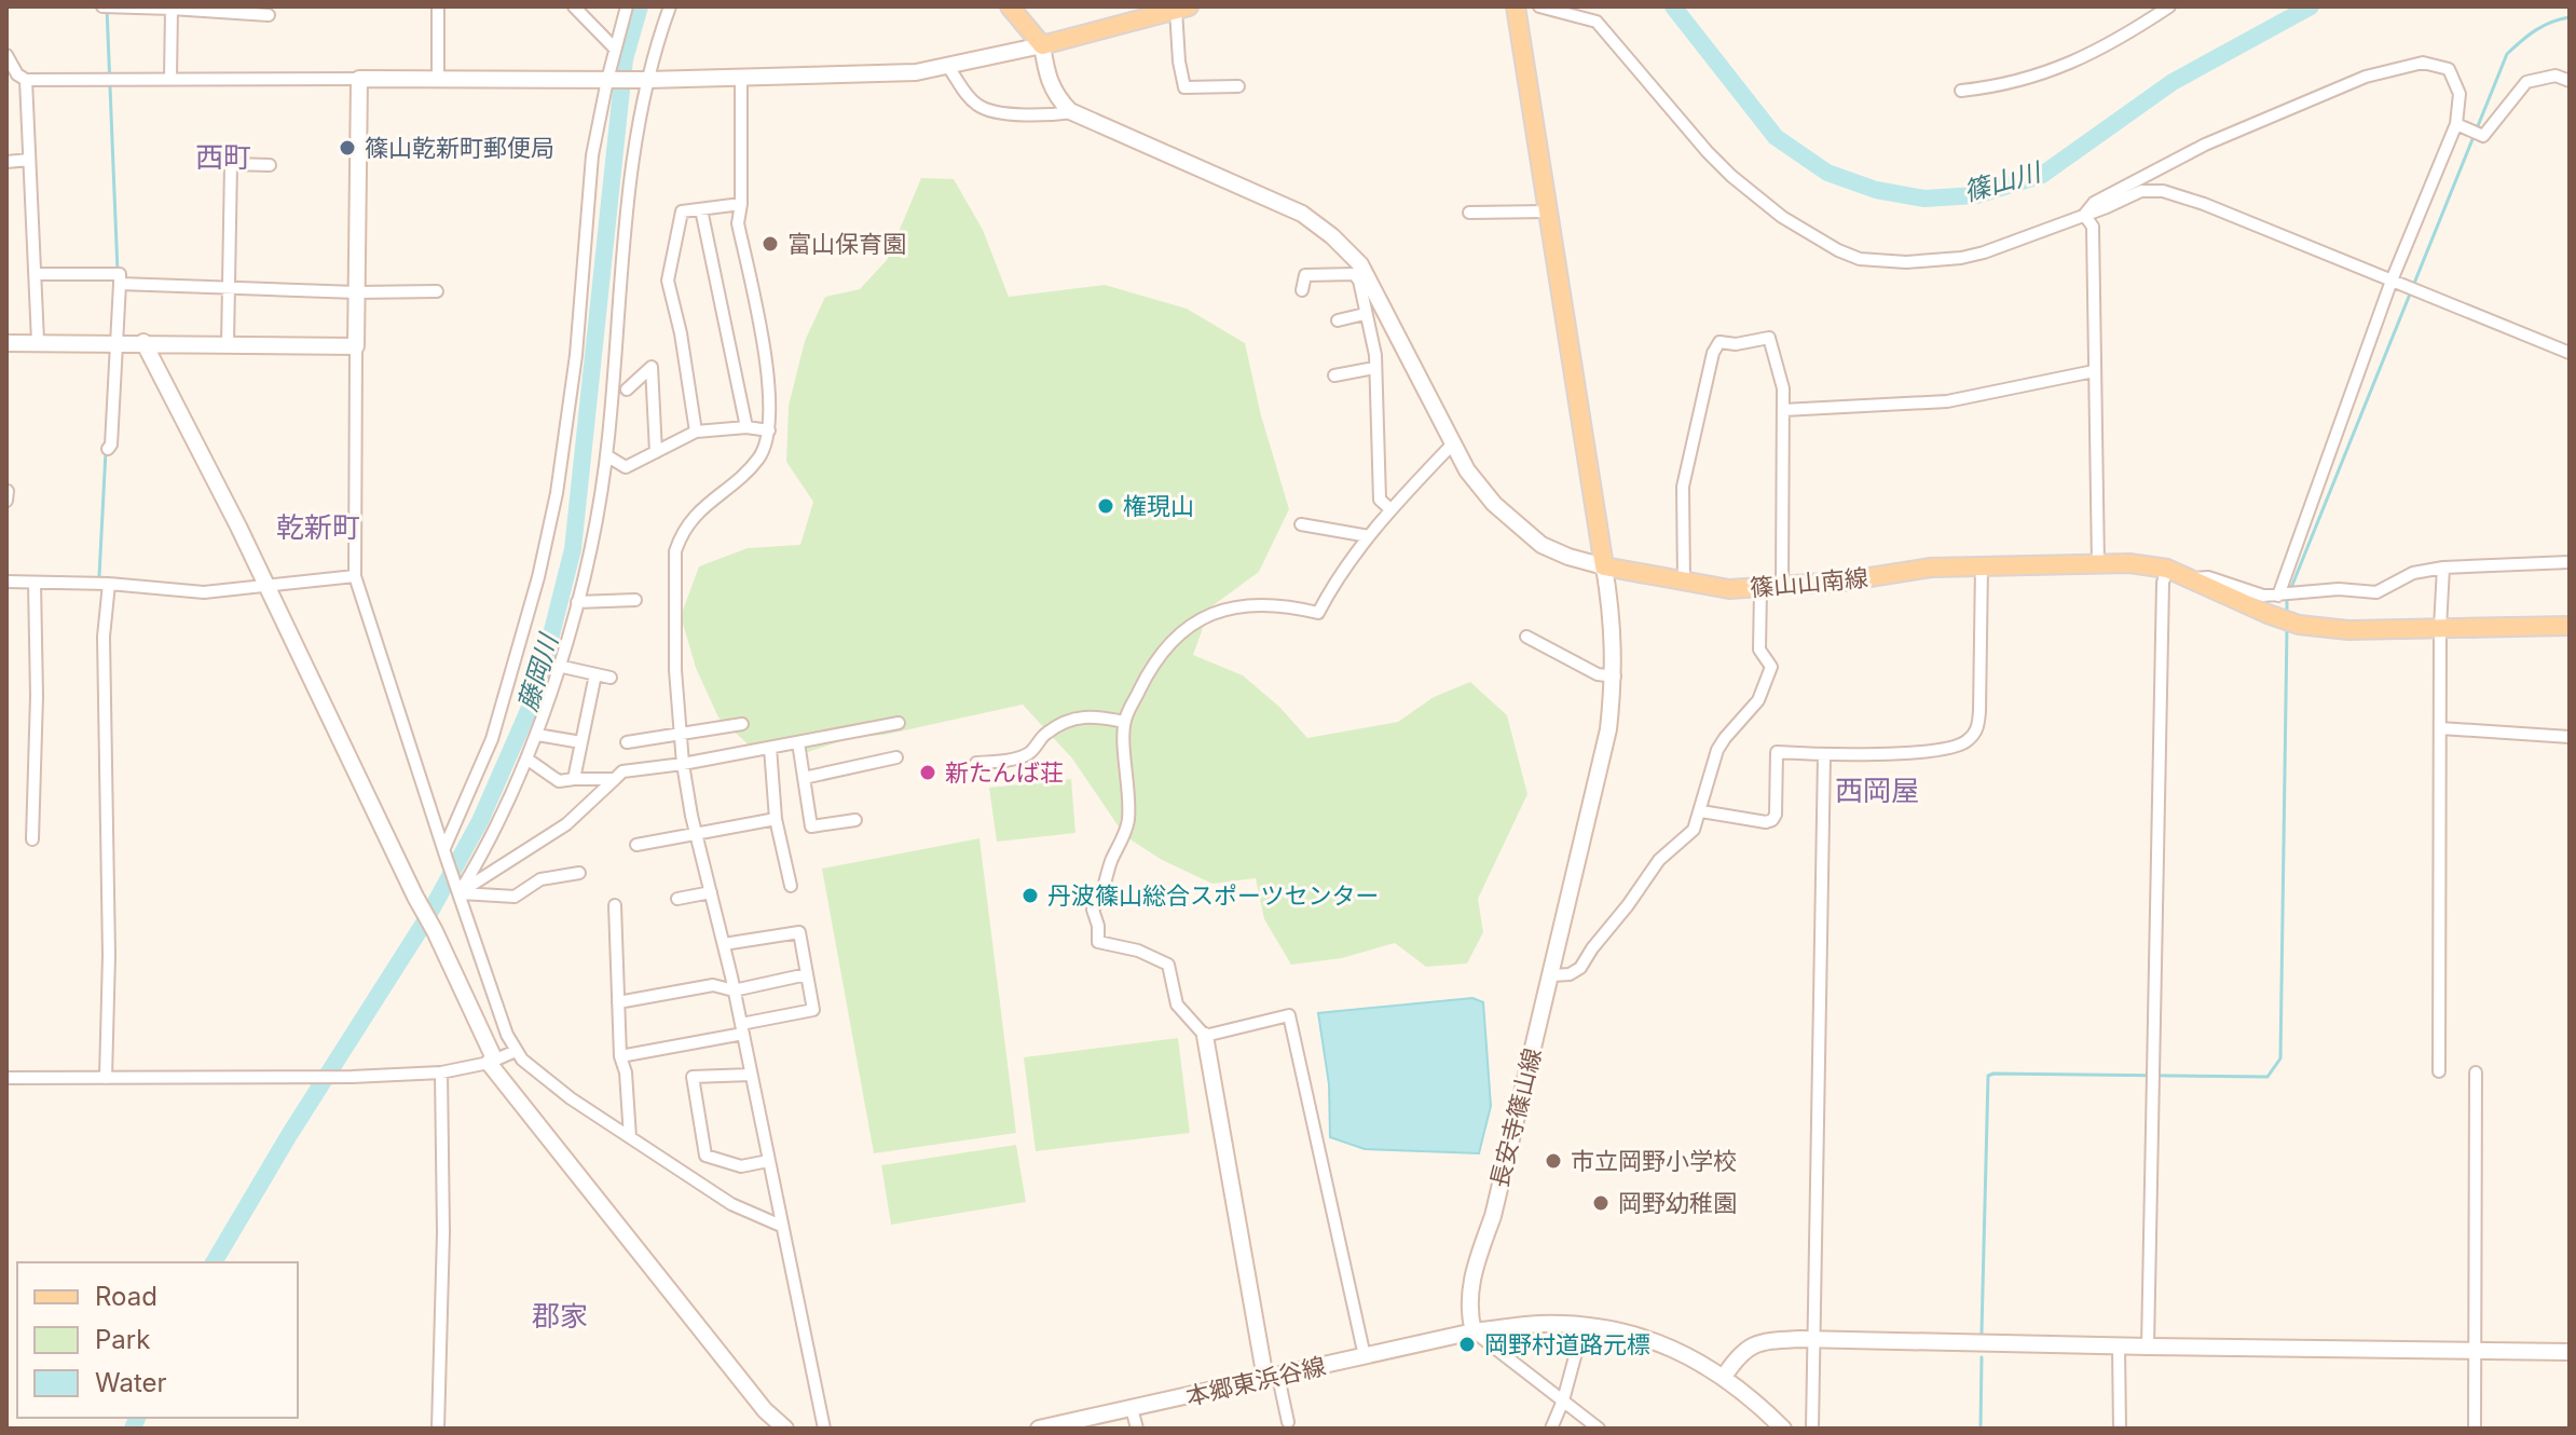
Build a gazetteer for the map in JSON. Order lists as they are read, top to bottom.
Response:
{
  "streets": {
    "main road": ["篠山山南線"],
    "street": ["長安寺篠山線", "本郷東浜谷線"]
  },
  "crossings": [
    ["篠山山南線", "長安寺篠山線"],
    ["長安寺篠山線", "本郷東浜谷線"]
  ],
  "districts": [
    "西町",
    "乾新町",
    "西岡屋",
    "郡家"
  ],
  "water": ["篠山川", "藤岡川"],
  "places": [
    "篠山乾新町郵便局",
    "富山保育園",
    "権現山",
    "新たんば荘",
    "丹波篠山総合スポーツセンター",
    "市立岡野小学校",
    "岡野幼稚園",
    "岡野村道路元標"
  ],
  "legend": ["Road", "Park", "Water"]
}
